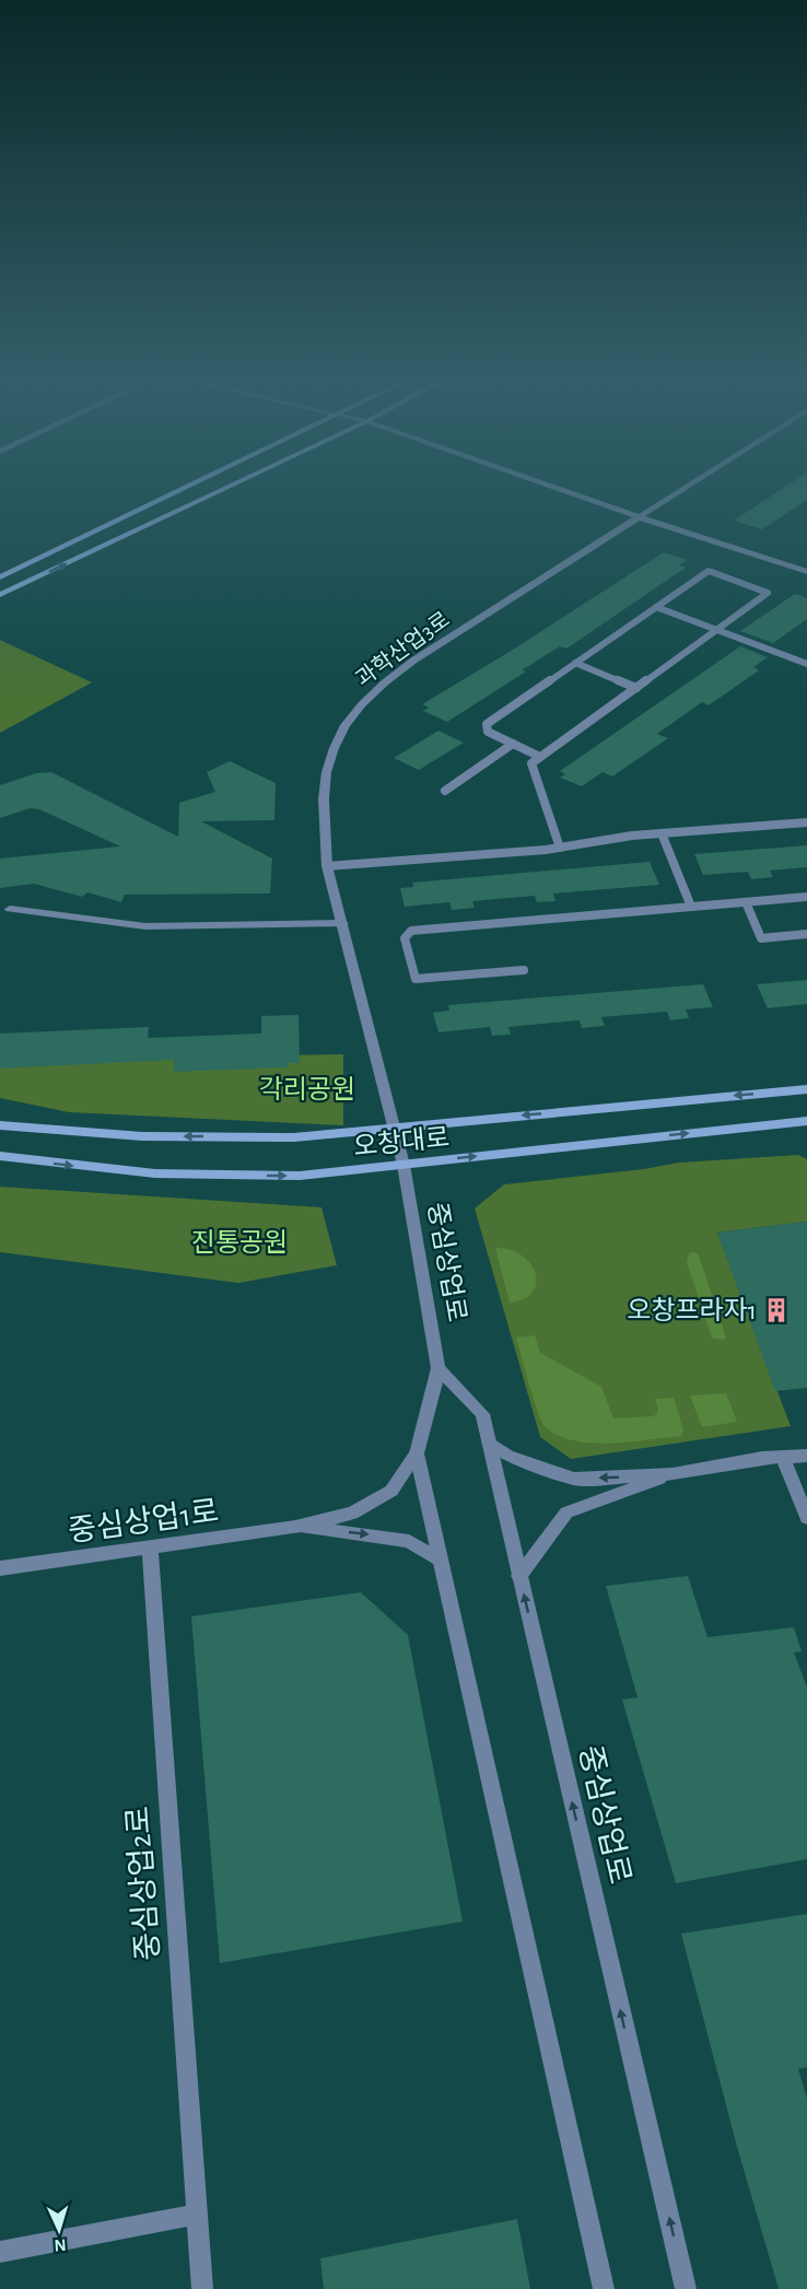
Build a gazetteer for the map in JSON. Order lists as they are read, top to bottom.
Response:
{
  "streets": {
    "main road": ["오창대로"],
    "street": [
      "과학산업3로",
      "중심상업로",
      "중심상업1로",
      "중심상업2로"
    ]
  },
  "crossings": [
    ["과학산업3로", "오창대로"],
    ["과학산업3로", "중심상업로"],
    ["오창대로", "중심상업로"],
    ["중심상업1로", "중심상업2로"]
  ],
  "parks": ["각리공원", "진통공원"],
  "places": {
    "building": ["오창프라자1"]
  },
  "north": "bottom"
}
